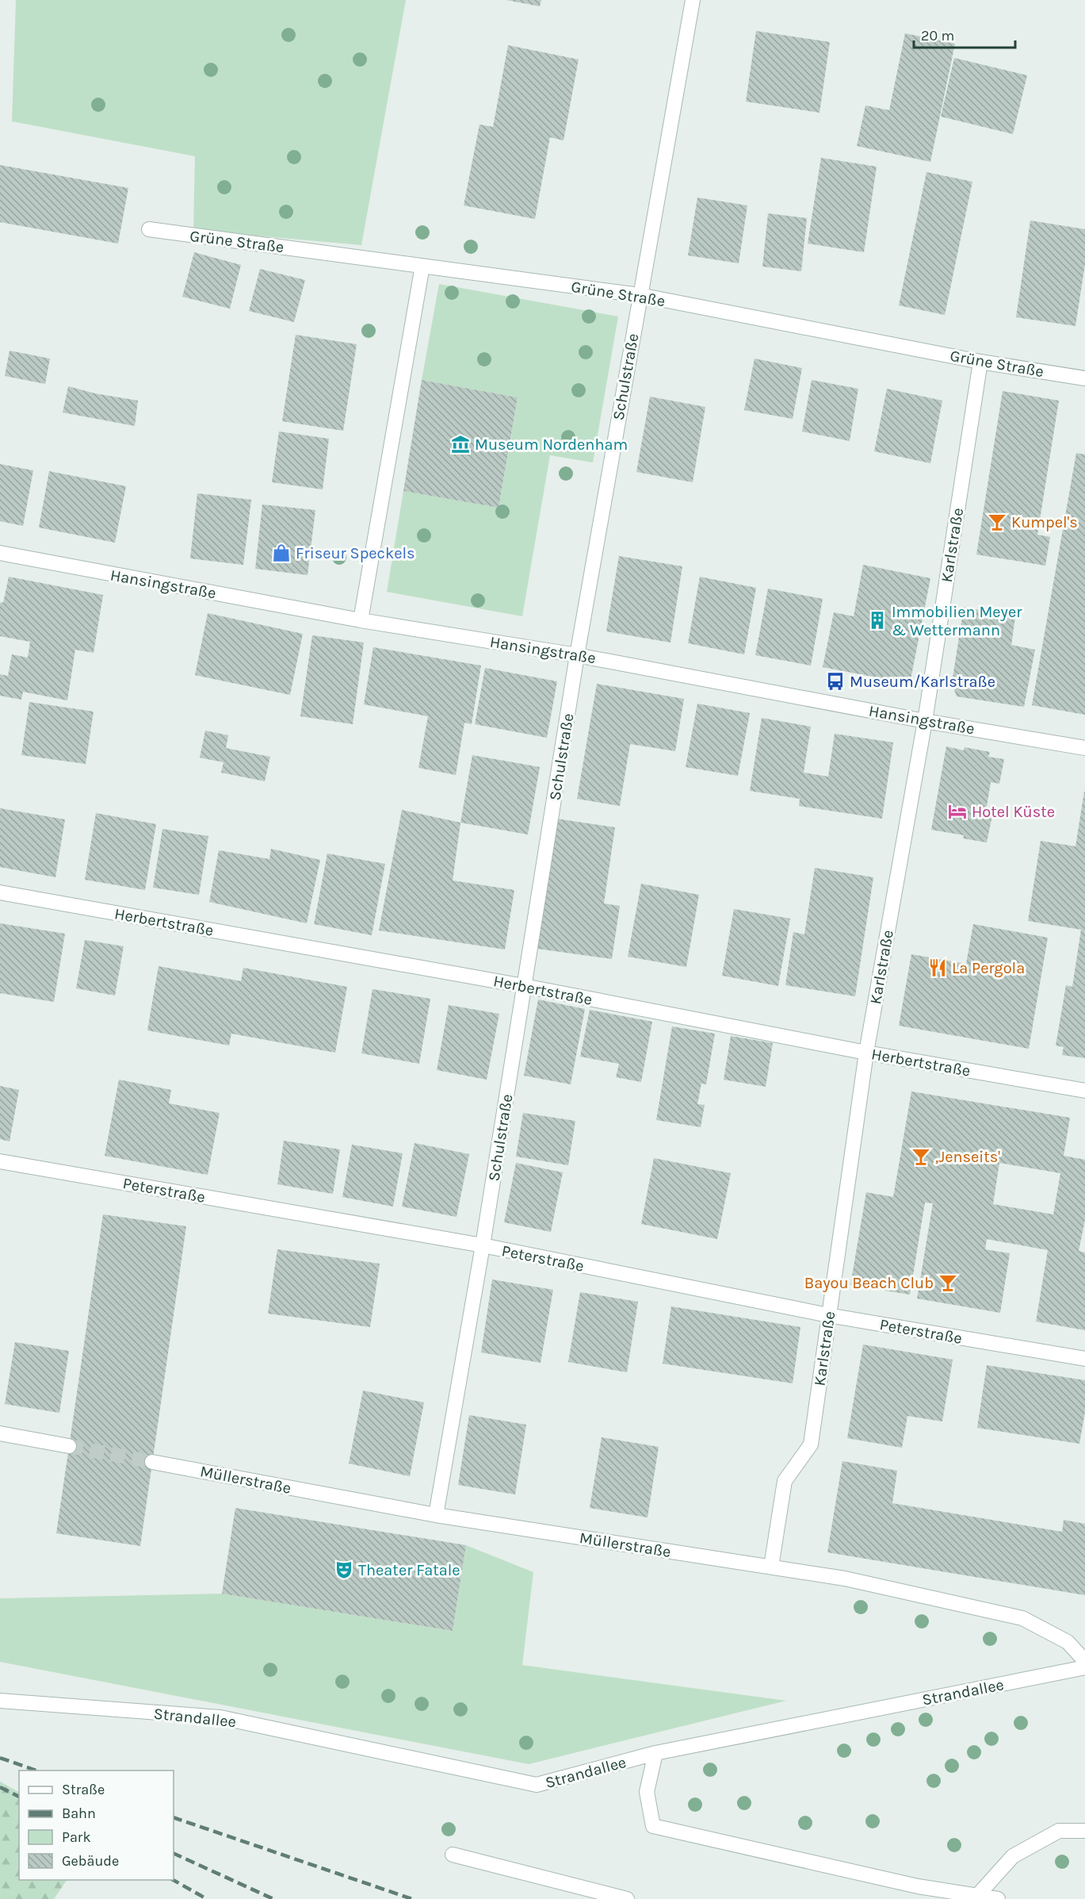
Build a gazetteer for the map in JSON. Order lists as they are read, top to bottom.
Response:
{
  "streets": {
    "street": [
      "Grüne Straße",
      "Schulstraße",
      "Karlstraße",
      "Hansingstraße",
      "Herbertstraße",
      "Peterstraße",
      "Müllerstraße",
      "Strandallee"
    ]
  },
  "crossings": [
    ["Grüne Straße", "Schulstraße"],
    ["Grüne Straße", "Karlstraße"],
    ["Schulstraße", "Hansingstraße"],
    ["Schulstraße", "Herbertstraße"],
    ["Schulstraße", "Peterstraße"],
    ["Schulstraße", "Müllerstraße"],
    ["Karlstraße", "Hansingstraße"],
    ["Karlstraße", "Herbertstraße"],
    ["Karlstraße", "Peterstraße"],
    ["Karlstraße", "Müllerstraße"]
  ],
  "places": {
    "museum": ["Museum Nordenham"],
    "bar": ["Kumpel's", ",Jenseits'", "Bayou Beach Club"],
    "shop": ["Friseur Speckels"],
    "building": ["Immobilien Meyer & Wettermann"],
    "bus stop": ["Museum/Karlstraße"],
    "hotel": ["Hotel Küste"],
    "restaurant": ["La Pergola"],
    "theatre": ["Theater Fatale"]
  },
  "legend": [
    "Straße",
    "Bahn",
    "Park",
    "Gebäude"
  ],
  "scale_bar": "20 m"
}
